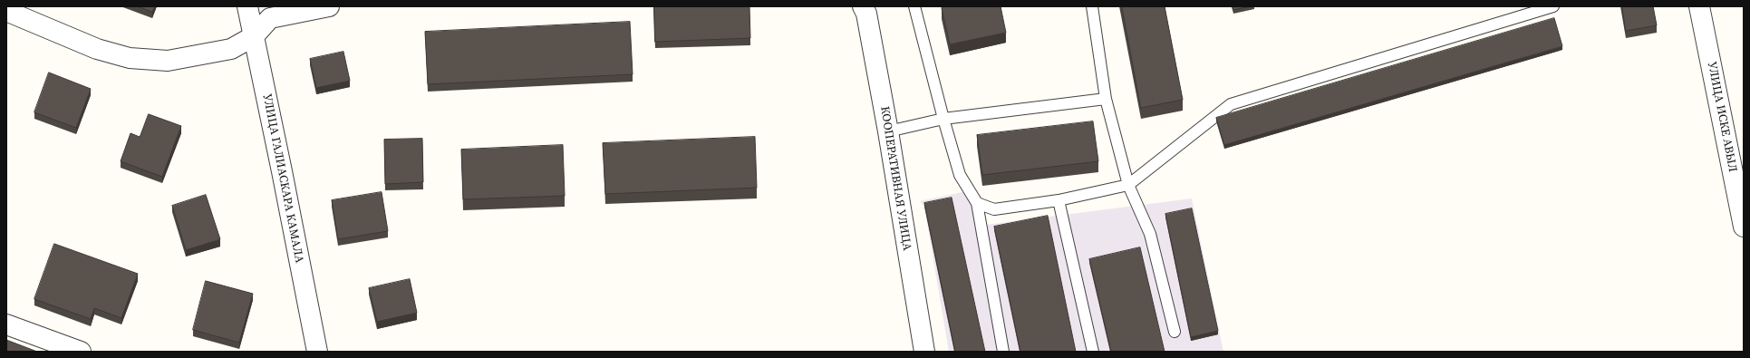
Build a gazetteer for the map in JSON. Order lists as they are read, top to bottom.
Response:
{
  "streets": {
    "street": ["УЛИЦА ИСКЕ АВЫЛ", "УЛИЦА ГАЛИАСКАРА КАМАЛА", "КООПЕРАТИВНАЯ УЛИЦА"]
  }
}
